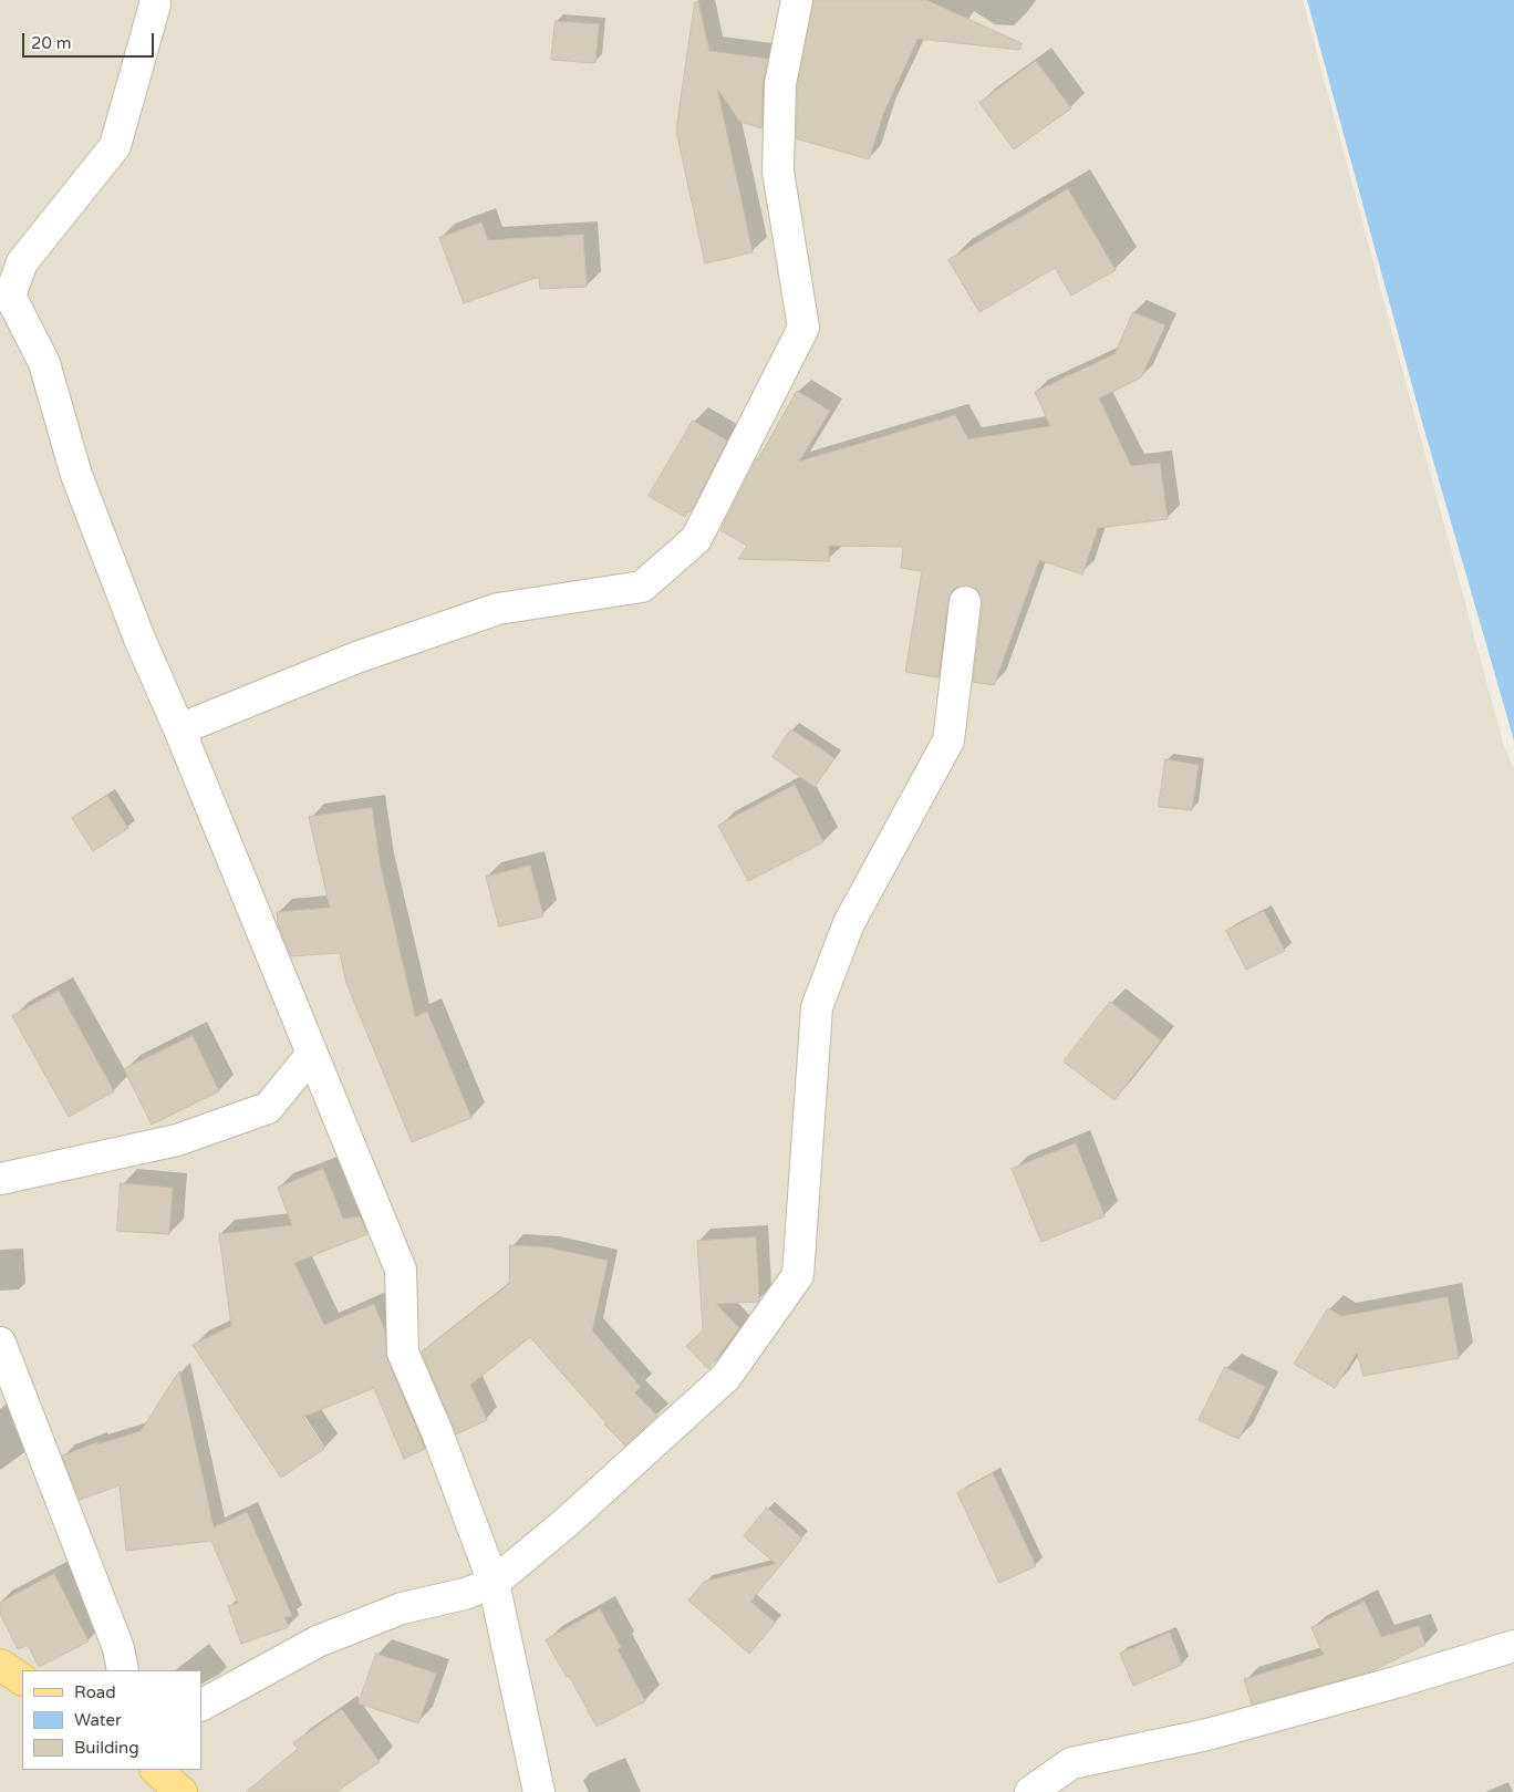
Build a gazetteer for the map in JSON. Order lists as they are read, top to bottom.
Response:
{
  "legend": ["Road", "Water", "Building"],
  "scale_bar": "20 m"
}
